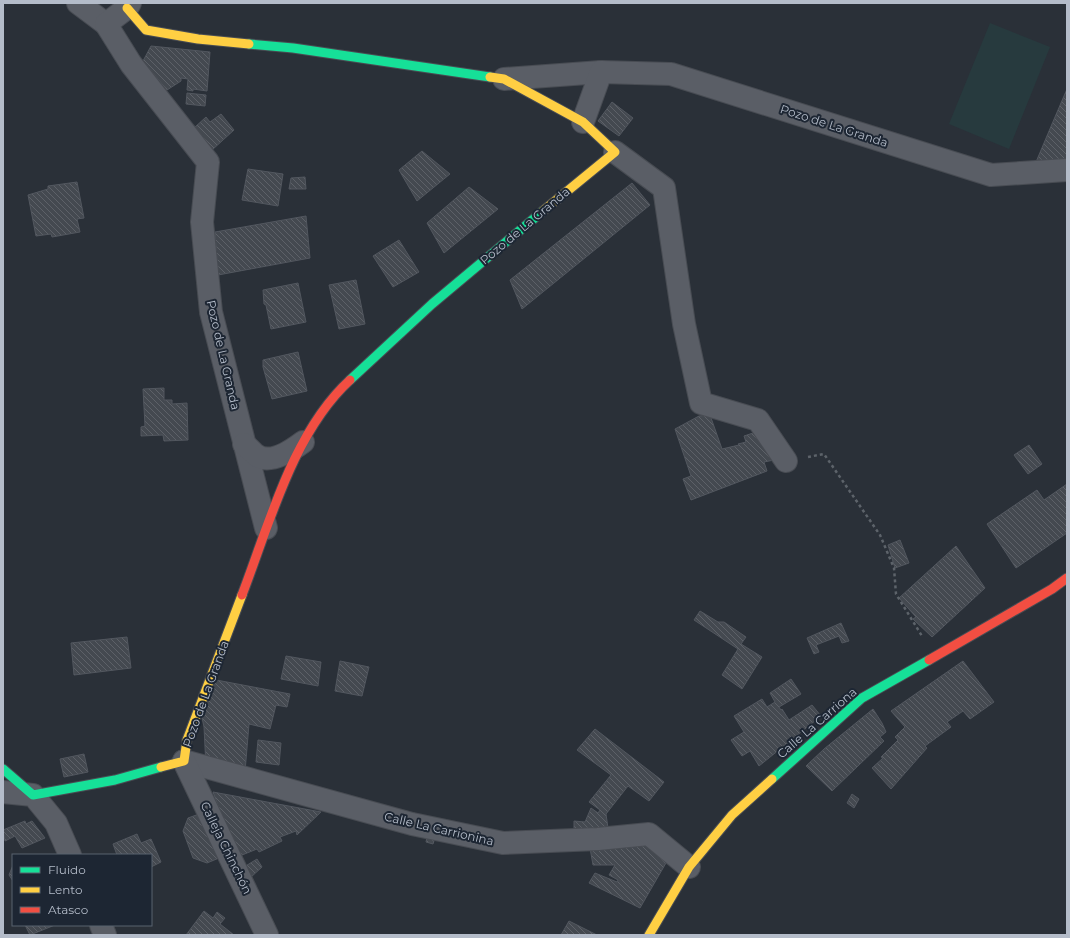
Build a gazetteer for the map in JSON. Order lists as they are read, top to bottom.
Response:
{
  "streets": {
    "street": [
      "Pozo de La Granda",
      "Calle La Carriona",
      "Calle La Carrionina",
      "Calleja Chinchón"
    ]
  },
  "crossings": [
    ["Pozo de La Granda", "Calle La Carrionina"],
    ["Pozo de La Granda", "Calleja Chinchón"],
    ["Calle La Carriona", "Calle La Carrionina"],
    ["Calle La Carrionina", "Calleja Chinchón"]
  ],
  "legend": ["Fluido", "Lento", "Atasco"]
}
